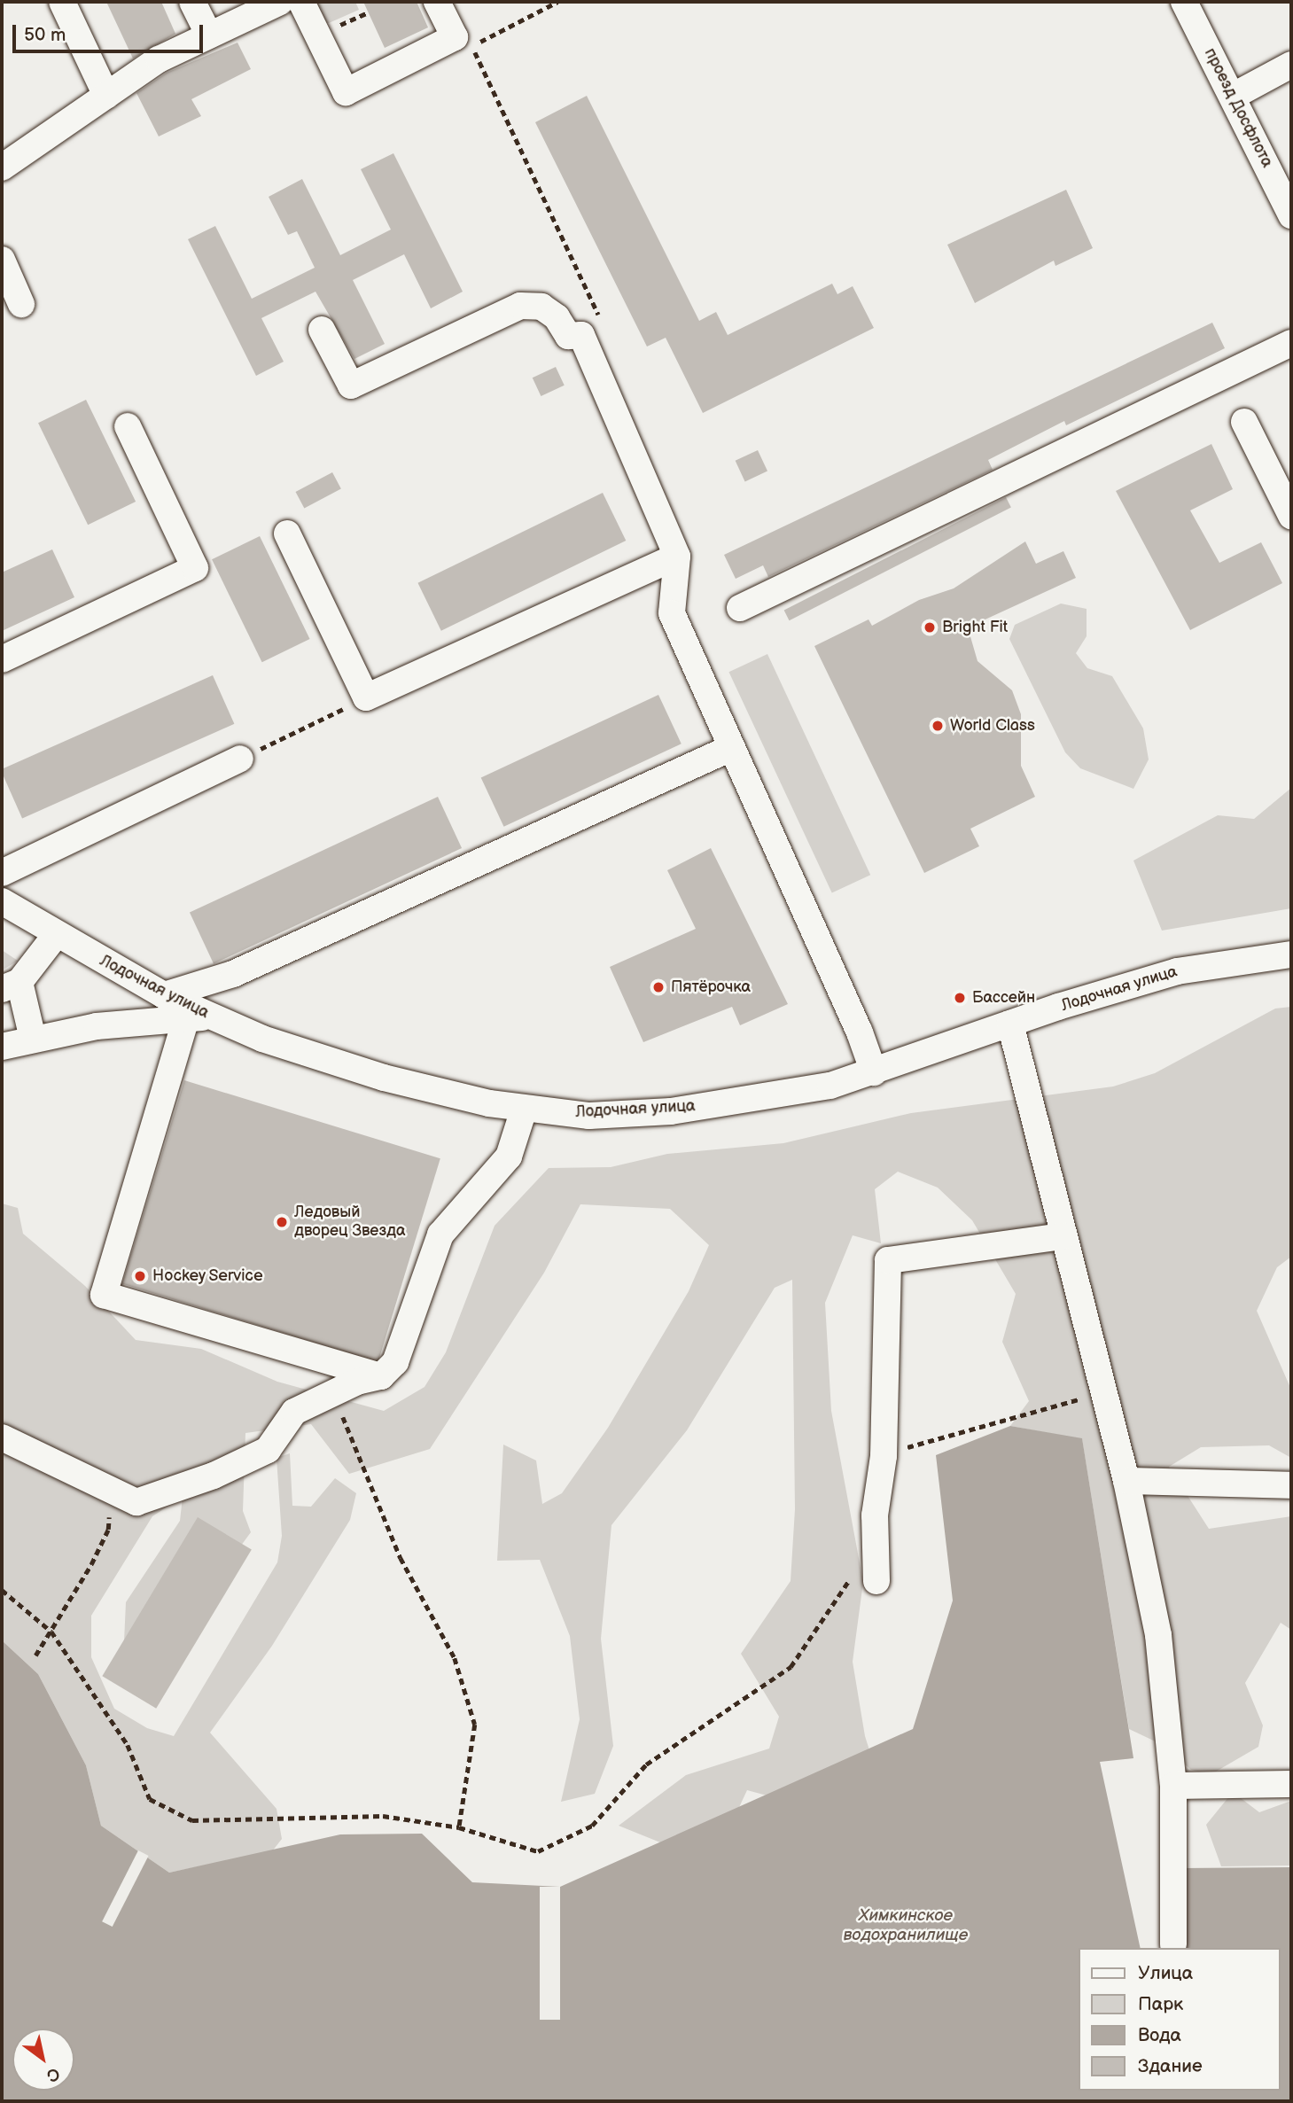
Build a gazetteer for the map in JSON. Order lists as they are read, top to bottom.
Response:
{
  "streets": {
    "street": ["проезд Досфлота", "Лодочная улица"]
  },
  "water": ["Химкинское водохранилище"],
  "places": [
    "Bright Fit",
    "World Class",
    "Пятёрочка",
    "Бассейн",
    "Ледовый дворец Звезда",
    "Hockey Service"
  ],
  "legend": [
    "Улица",
    "Парк",
    "Вода",
    "Здание"
  ],
  "scale_bar": "50 m",
  "north": "bottom right"
}
